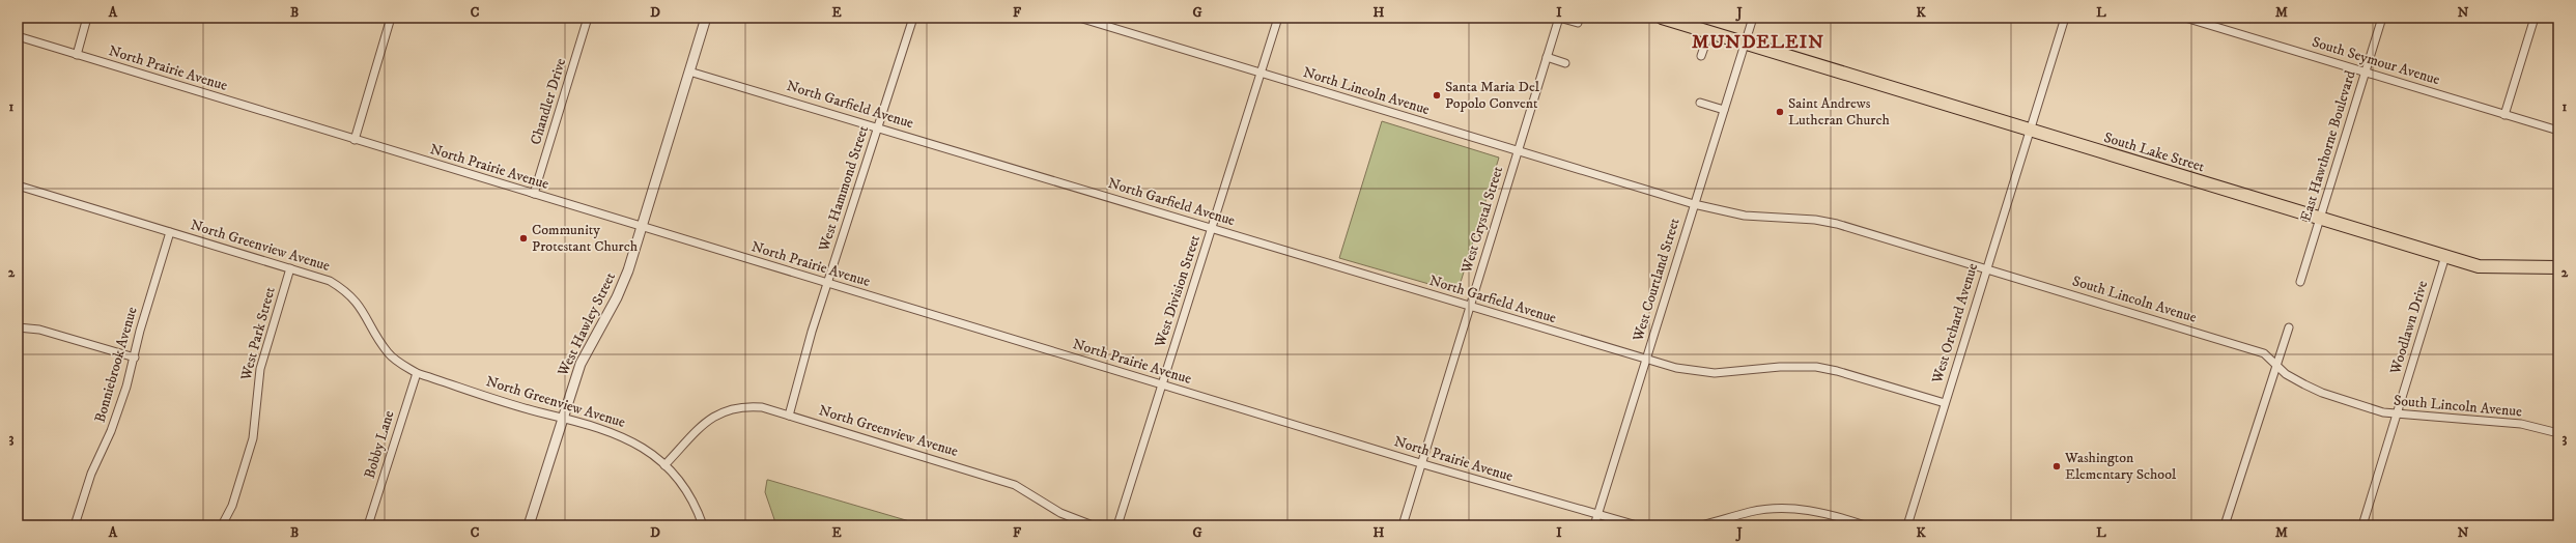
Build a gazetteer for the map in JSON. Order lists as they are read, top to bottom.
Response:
{
  "streets": {
    "main road": ["South Lake Street"],
    "street": [
      "South Seymour Avenue",
      "North Prairie Avenue",
      "North Lincoln Avenue",
      "Chandler Drive",
      "North Garfield Avenue",
      "East Hawthorne Boulevard",
      "West Hammond Street",
      "West Crystal Street",
      "North Greenview Avenue",
      "West Courtland Street",
      "West Division Street",
      "South Lincoln Avenue",
      "West Orchard Avenue",
      "West Hawley Street",
      "Woodlawn Drive",
      "West Park Street",
      "Bonniebrook Avenue",
      "Bobby Lane"
    ]
  },
  "crossings": [
    ["South Seymour Avenue", "East Hawthorne Boulevard"],
    ["North Prairie Avenue", "Chandler Drive"],
    ["North Prairie Avenue", "West Hammond Street"],
    ["North Prairie Avenue", "West Crystal Street"],
    ["North Prairie Avenue", "West Courtland Street"],
    ["North Prairie Avenue", "West Division Street"],
    ["North Prairie Avenue", "West Hawley Street"],
    ["North Lincoln Avenue", "West Crystal Street"],
    ["North Lincoln Avenue", "West Courtland Street"],
    ["North Lincoln Avenue", "West Division Street"],
    ["North Lincoln Avenue", "South Lincoln Avenue"],
    ["North Garfield Avenue", "West Hammond Street"],
    ["North Garfield Avenue", "West Crystal Street"],
    ["North Garfield Avenue", "West Courtland Street"],
    ["North Garfield Avenue", "West Division Street"],
    ["North Garfield Avenue", "West Orchard Avenue"],
    ["North Garfield Avenue", "West Hawley Street"],
    ["East Hawthorne Boulevard", "South Lake Street"],
    ["South Lake Street", "West Courtland Street"],
    ["South Lake Street", "West Orchard Avenue"],
    ["South Lake Street", "Woodlawn Drive"],
    ["West Hammond Street", "North Greenview Avenue"],
    ["North Greenview Avenue", "West Hawley Street"],
    ["North Greenview Avenue", "West Park Street"],
    ["North Greenview Avenue", "Bonniebrook Avenue"],
    ["North Greenview Avenue", "Bobby Lane"],
    ["West Courtland Street", "South Lincoln Avenue"],
    ["South Lincoln Avenue", "West Orchard Avenue"],
    ["South Lincoln Avenue", "Woodlawn Drive"]
  ],
  "districts": ["MUNDELEIN"],
  "places": [
    "Santa Maria Del Popolo Convent",
    "Saint Andrews Lutheran Church",
    "Community Protestant Church",
    "Washington Elementary School"
  ],
  "grid": {
    "columns": [
      "A",
      "B",
      "C",
      "D",
      "E",
      "F",
      "G",
      "H",
      "I",
      "J",
      "K",
      "L",
      "M",
      "N"
    ],
    "rows": ["1", "2", "3"]
  }
}
